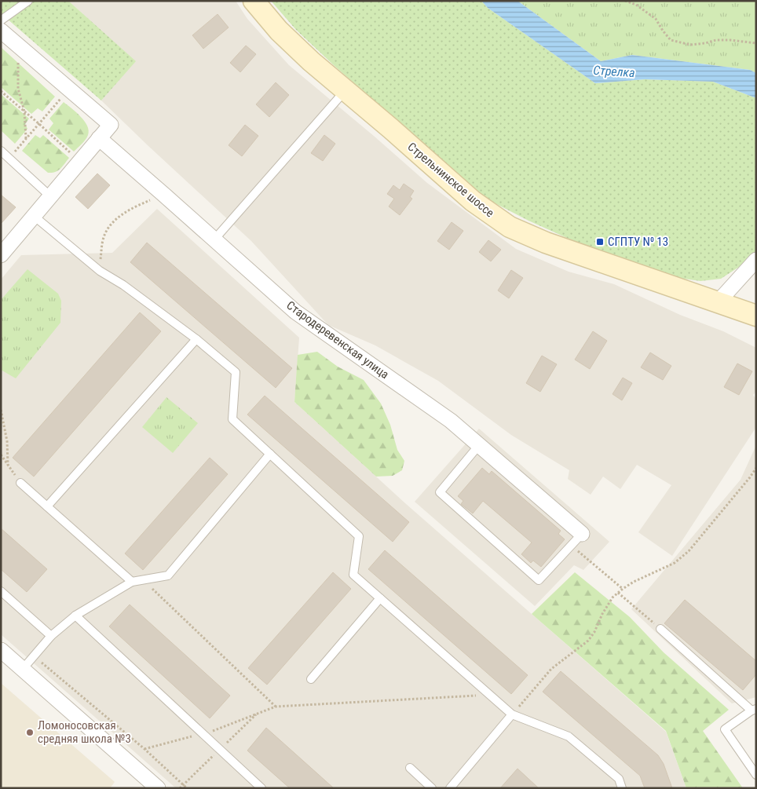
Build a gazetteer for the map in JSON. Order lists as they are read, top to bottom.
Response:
{
  "streets": {
    "main road": ["Стрельнинское шоссе"],
    "street": ["Стародеревенская улица"]
  },
  "water": ["Стрелка"],
  "places": {
    "transit": ["СГПТУ N⁰ 13"],
    "other": ["Ломоносовская средняя школа №3"]
  }
}
